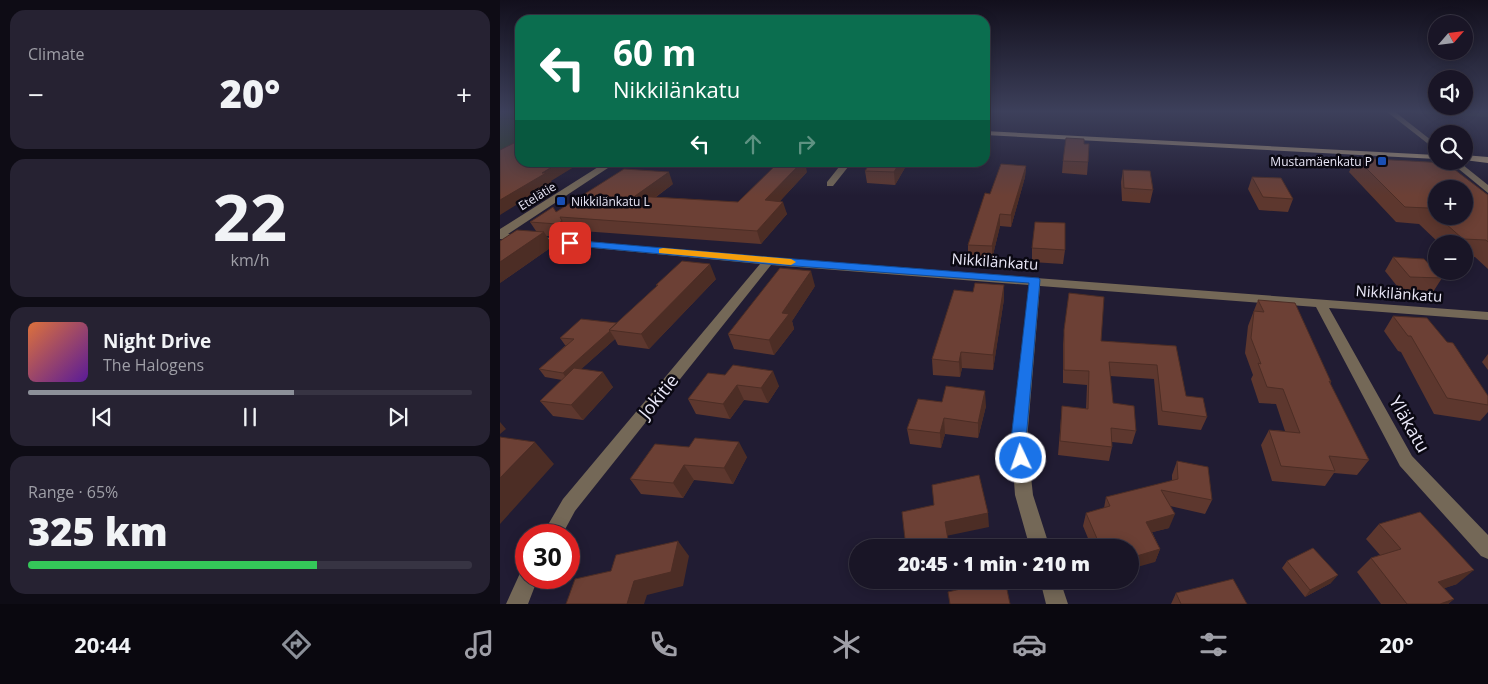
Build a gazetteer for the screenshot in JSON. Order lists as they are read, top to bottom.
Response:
{
  "streets": {
    "street": [
      "Etelätie",
      "Nikkilänkatu",
      "Jokitie",
      "Yläkatu"
    ]
  },
  "crossings": [
    ["Etelätie", "Nikkilänkatu"],
    ["Nikkilänkatu", "Jokitie"],
    ["Nikkilänkatu", "Yläkatu"]
  ],
  "places": {
    "transit": ["Mustamäenkatu P", "Nikkilänkatu L"]
  },
  "north": "top right",
  "page": {
    "tile": [
      "Climate",
      ["22", "km/h"],
      ["Range · 65%", "325 km"]
    ],
    "map_buttons": ["+", "−"],
    "turn": ["60 m", "Nikkilänkatu"],
    "heat": ["−", "20°", "+"],
    "song": ["Night Drive", "The Halogens"],
    "limit": "30",
    "trip": "20:45 · 1 min · 210 m",
    "tabs": ["20:44", "20°"]
  }
}
